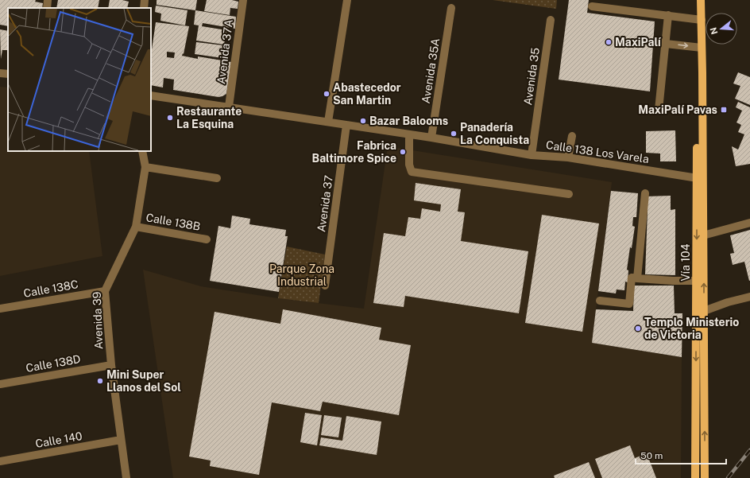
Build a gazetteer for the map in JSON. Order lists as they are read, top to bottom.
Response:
{
  "streets": {
    "main road": ["Vía 104"],
    "street": [
      "Avenida 37A",
      "Avenida 35A",
      "Avenida 35",
      "Calle 138 Los Varela",
      "Avenida 37",
      "Calle 138B",
      "Calle 138C",
      "Avenida 39",
      "Calle 138D",
      "Calle 140"
    ]
  },
  "crossings": [
    ["Avenida 37A", "Calle 138 Los Varela"],
    ["Avenida 35A", "Calle 138 Los Varela"],
    ["Avenida 35", "Calle 138 Los Varela"],
    ["Calle 138 Los Varela", "Avenida 37"],
    ["Calle 138 Los Varela", "Vía 104"],
    ["Calle 138B", "Avenida 39"],
    ["Calle 138C", "Avenida 39"],
    ["Avenida 39", "Calle 138D"],
    ["Avenida 39", "Calle 140"]
  ],
  "parks": ["Parque Zona Industrial"],
  "places": {
    "other": [
      "MaxiPalí",
      "Abastecedor San Martin",
      "Restaurante La Esquina",
      "Bazar Balooms",
      "Panadería La Conquista",
      "Fabrica Baltimore Spice",
      "Templo Ministerio de Victoria",
      "Mini Super Llanos del Sol"
    ],
    "transit": ["MaxiPalí Pavas"]
  },
  "scale_bar": "50 m",
  "north": "left"
}
